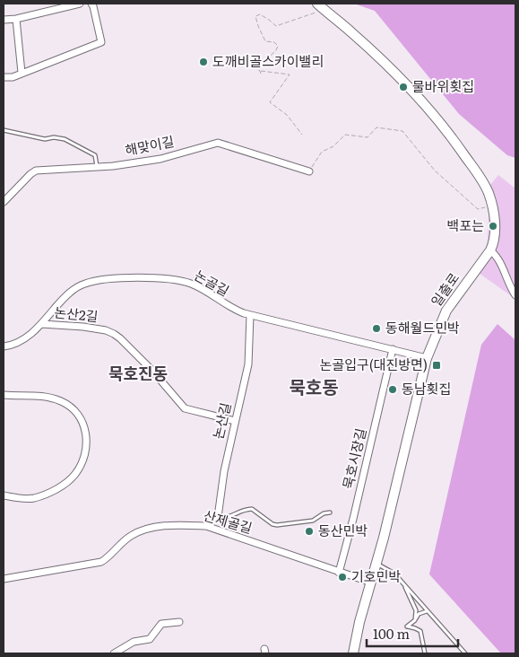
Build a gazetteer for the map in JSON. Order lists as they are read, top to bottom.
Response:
{
  "streets": {
    "street": [
      "해맞이길",
      "논골길",
      "일출로",
      "논산2길",
      "논산길",
      "묵호시장길",
      "산제골길"
    ]
  },
  "crossings": [
    ["논골길", "일출로"],
    ["논골길", "논산2길"],
    ["논골길", "논산길"],
    ["논골길", "묵호시장길"],
    ["일출로", "산제골길"],
    ["논산2길", "논산길"],
    ["묵호시장길", "산제골길"]
  ],
  "districts": ["묵호진동", "묵호동"],
  "places": {
    "other": [
      "도깨비골스카이밸리",
      "물바위횟집",
      "백포는",
      "동해월드민박",
      "동남횟집",
      "동산민박",
      "기호민박"
    ],
    "transit": ["논골입구(대진방면)"]
  },
  "scale_bar": "100 m"
}
